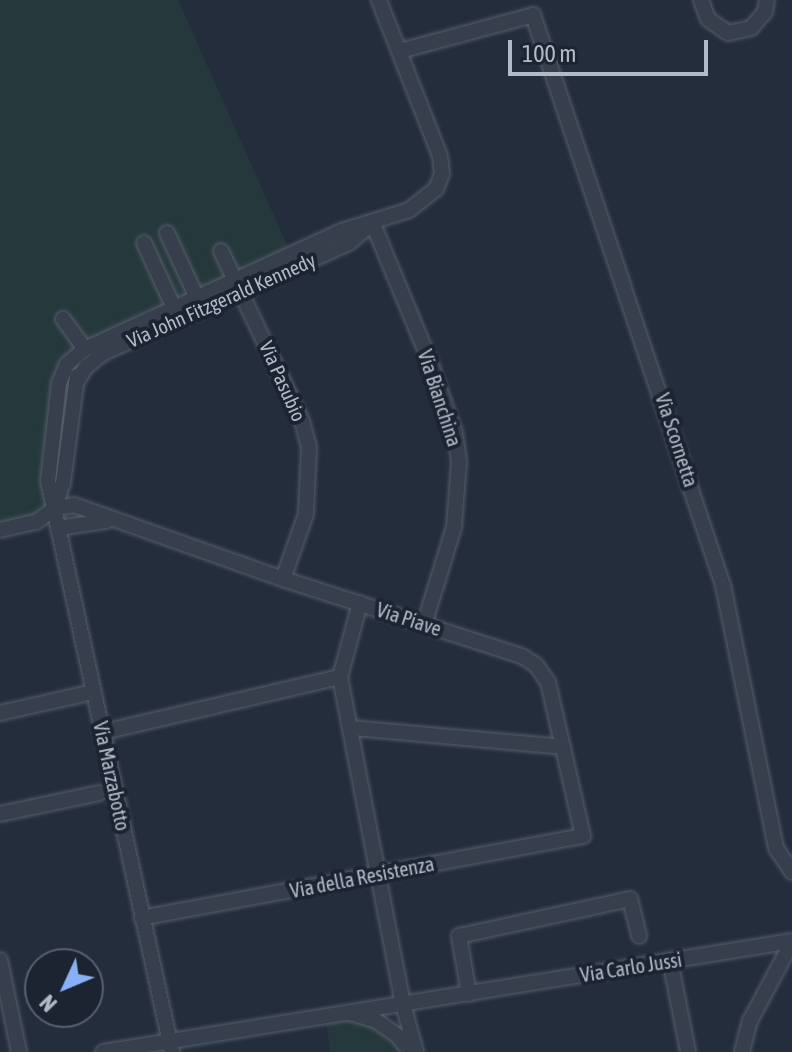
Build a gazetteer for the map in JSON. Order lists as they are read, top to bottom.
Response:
{
  "streets": {
    "street": [
      "Via John Fitzgerald Kennedy",
      "Via Pasubio",
      "Via Bianchina",
      "Via Scornetta",
      "Via Piave",
      "Via Marzabotto",
      "Via della Resistenza",
      "Via Carlo Jussi"
    ]
  },
  "crossings": [
    ["Via John Fitzgerald Kennedy", "Via Pasubio"],
    ["Via John Fitzgerald Kennedy", "Via Bianchina"],
    ["Via John Fitzgerald Kennedy", "Via Scornetta"],
    ["Via John Fitzgerald Kennedy", "Via Piave"],
    ["Via John Fitzgerald Kennedy", "Via Marzabotto"],
    ["Via Pasubio", "Via Piave"],
    ["Via Bianchina", "Via Piave"],
    ["Via Piave", "Via Marzabotto"],
    ["Via Piave", "Via della Resistenza"],
    ["Via Marzabotto", "Via della Resistenza"],
    ["Via Marzabotto", "Via Carlo Jussi"]
  ],
  "scale_bar": "100 m",
  "north": "bottom left"
}
